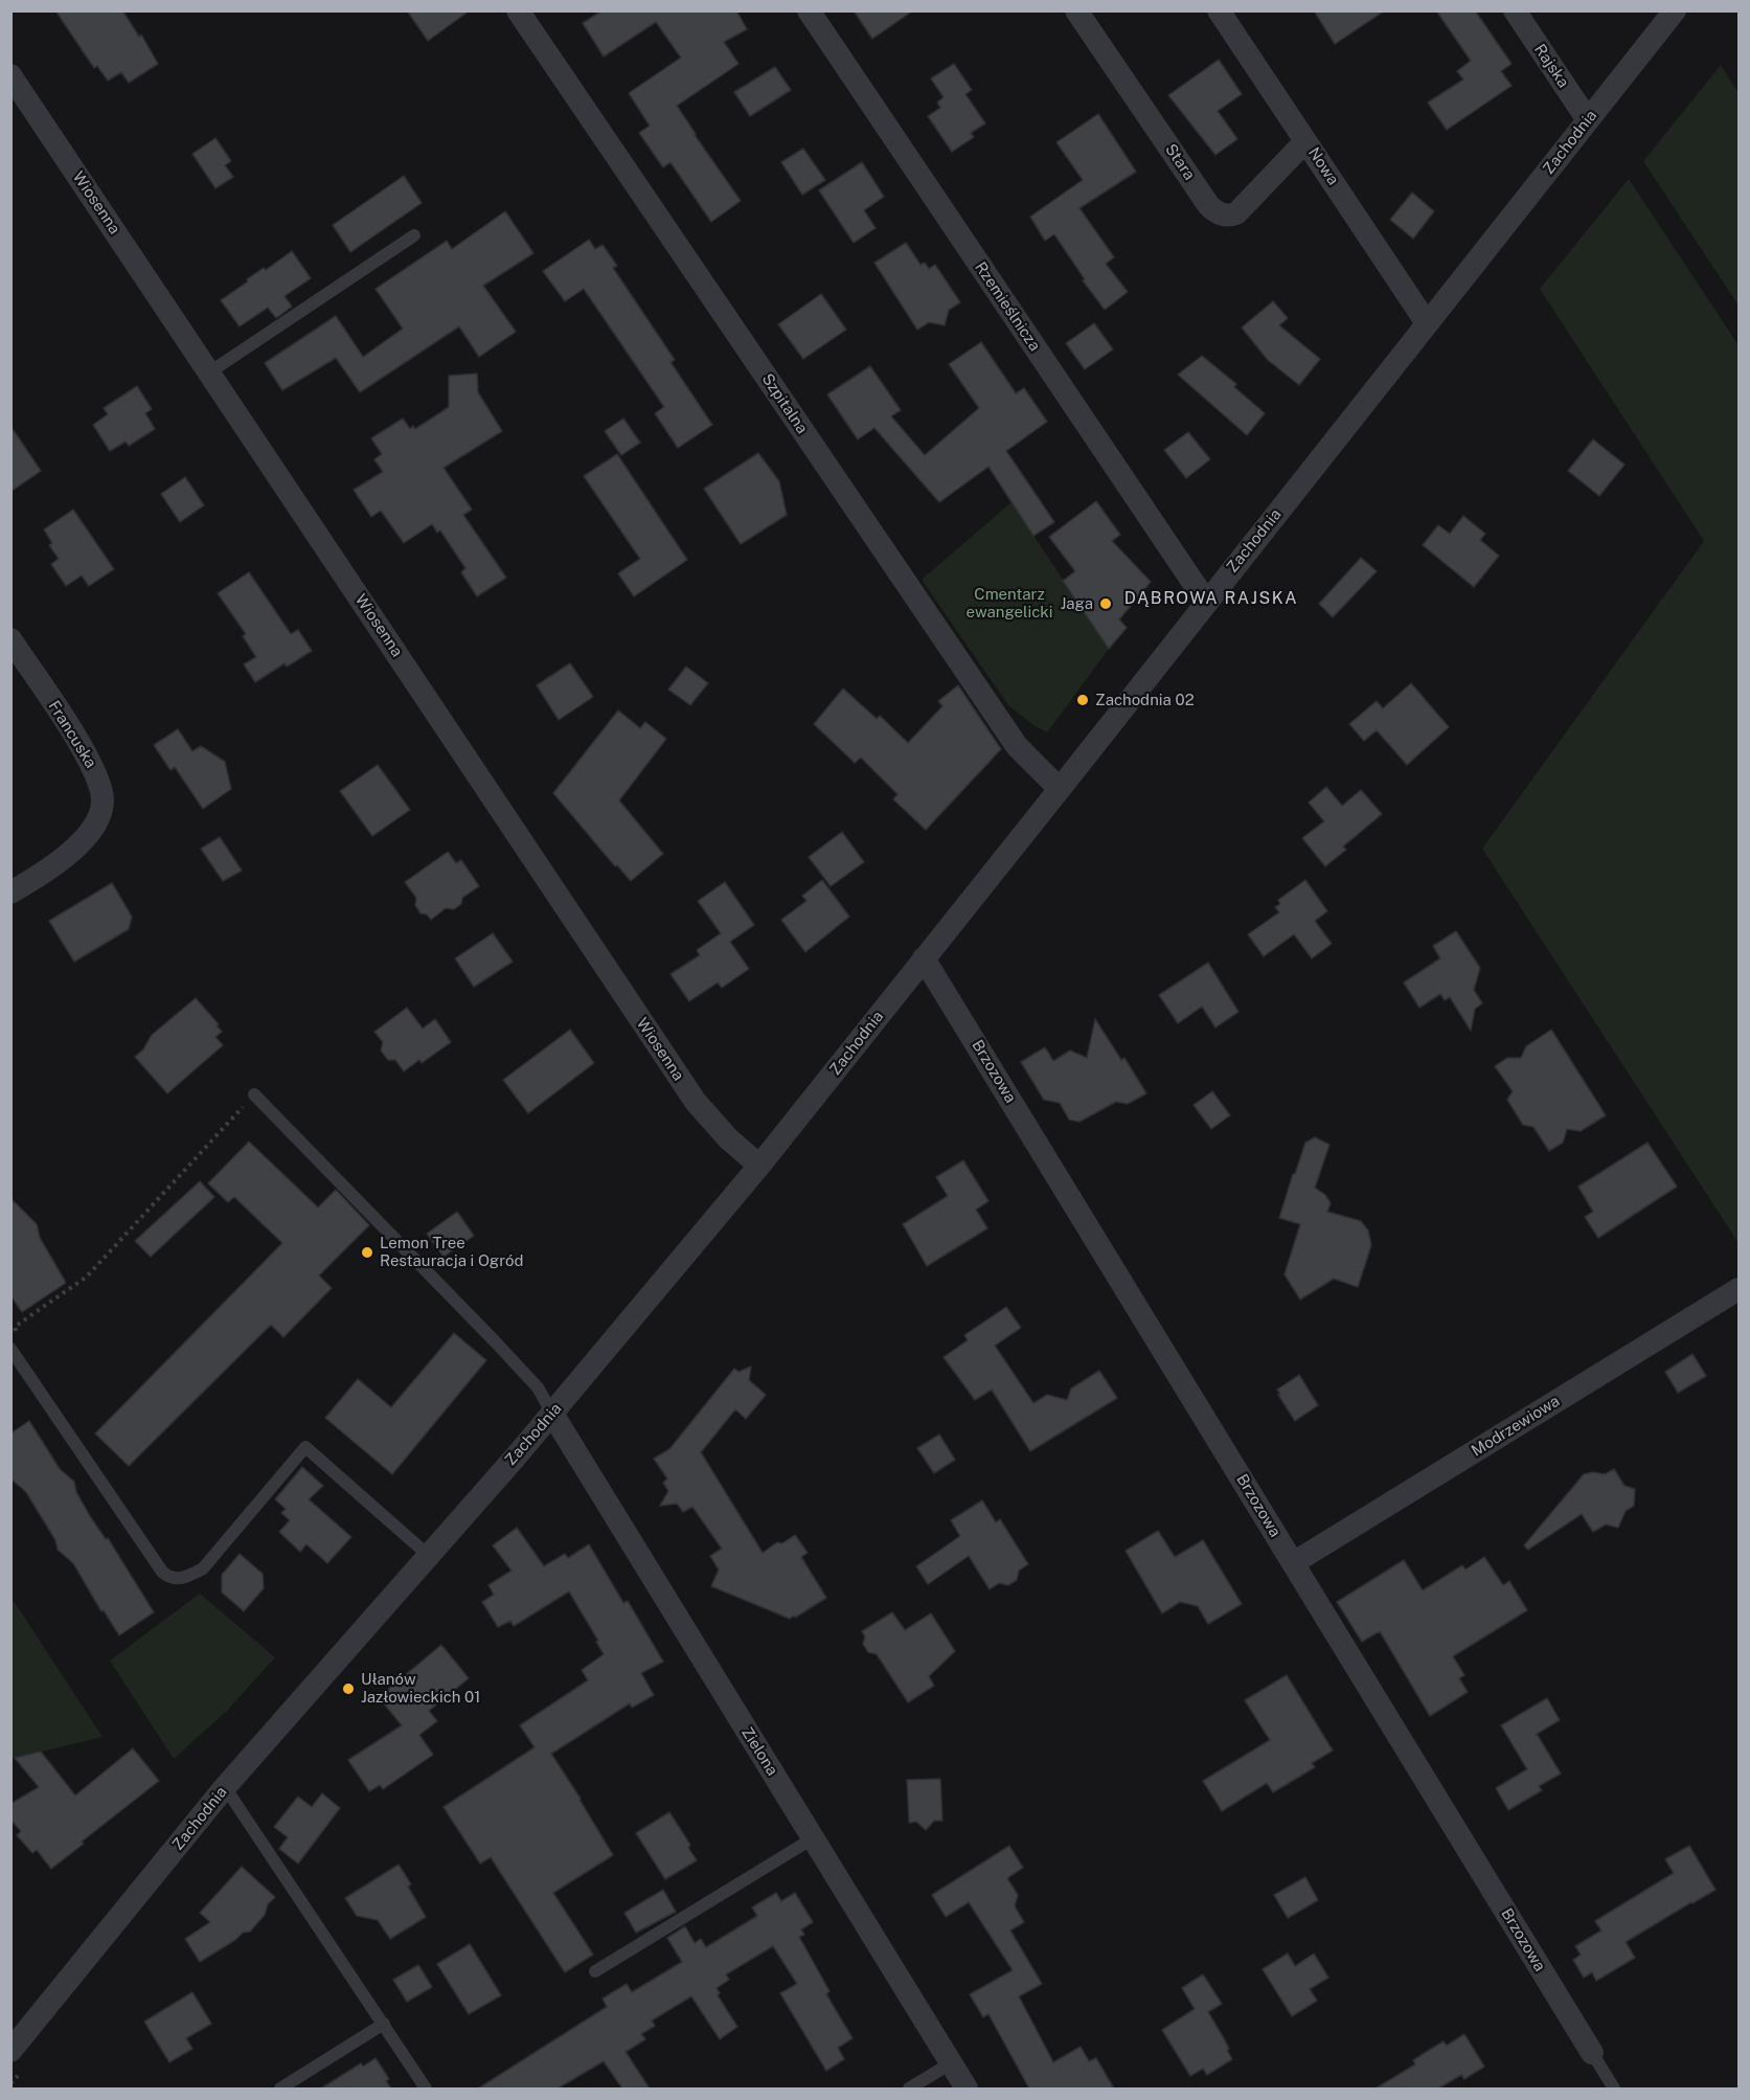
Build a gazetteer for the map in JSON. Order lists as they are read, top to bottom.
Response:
{
  "streets": {
    "street": [
      "Rajska",
      "Zachodnia",
      "Stara",
      "Nowa",
      "Wiosenna",
      "Rzemieślnicza",
      "Szpitalna",
      "Francuska",
      "Brzozowa",
      "Modrzewiowa",
      "Zielona"
    ]
  },
  "crossings": [
    ["Rajska", "Zachodnia"],
    ["Zachodnia", "Nowa"],
    ["Zachodnia", "Wiosenna"],
    ["Zachodnia", "Rzemieślnicza"],
    ["Zachodnia", "Szpitalna"],
    ["Zachodnia", "Brzozowa"],
    ["Zachodnia", "Zielona"],
    ["Stara", "Nowa"],
    ["Brzozowa", "Modrzewiowa"]
  ],
  "districts": ["DĄBROWA RAJSKA"],
  "parks": ["Cmentarz ewangelicki"],
  "places": [
    "Jaga",
    "Zachodnia 02",
    "Lemon Tree Restauracja i Ogród",
    "Ułanów Jazłowieckich 01"
  ]
}
